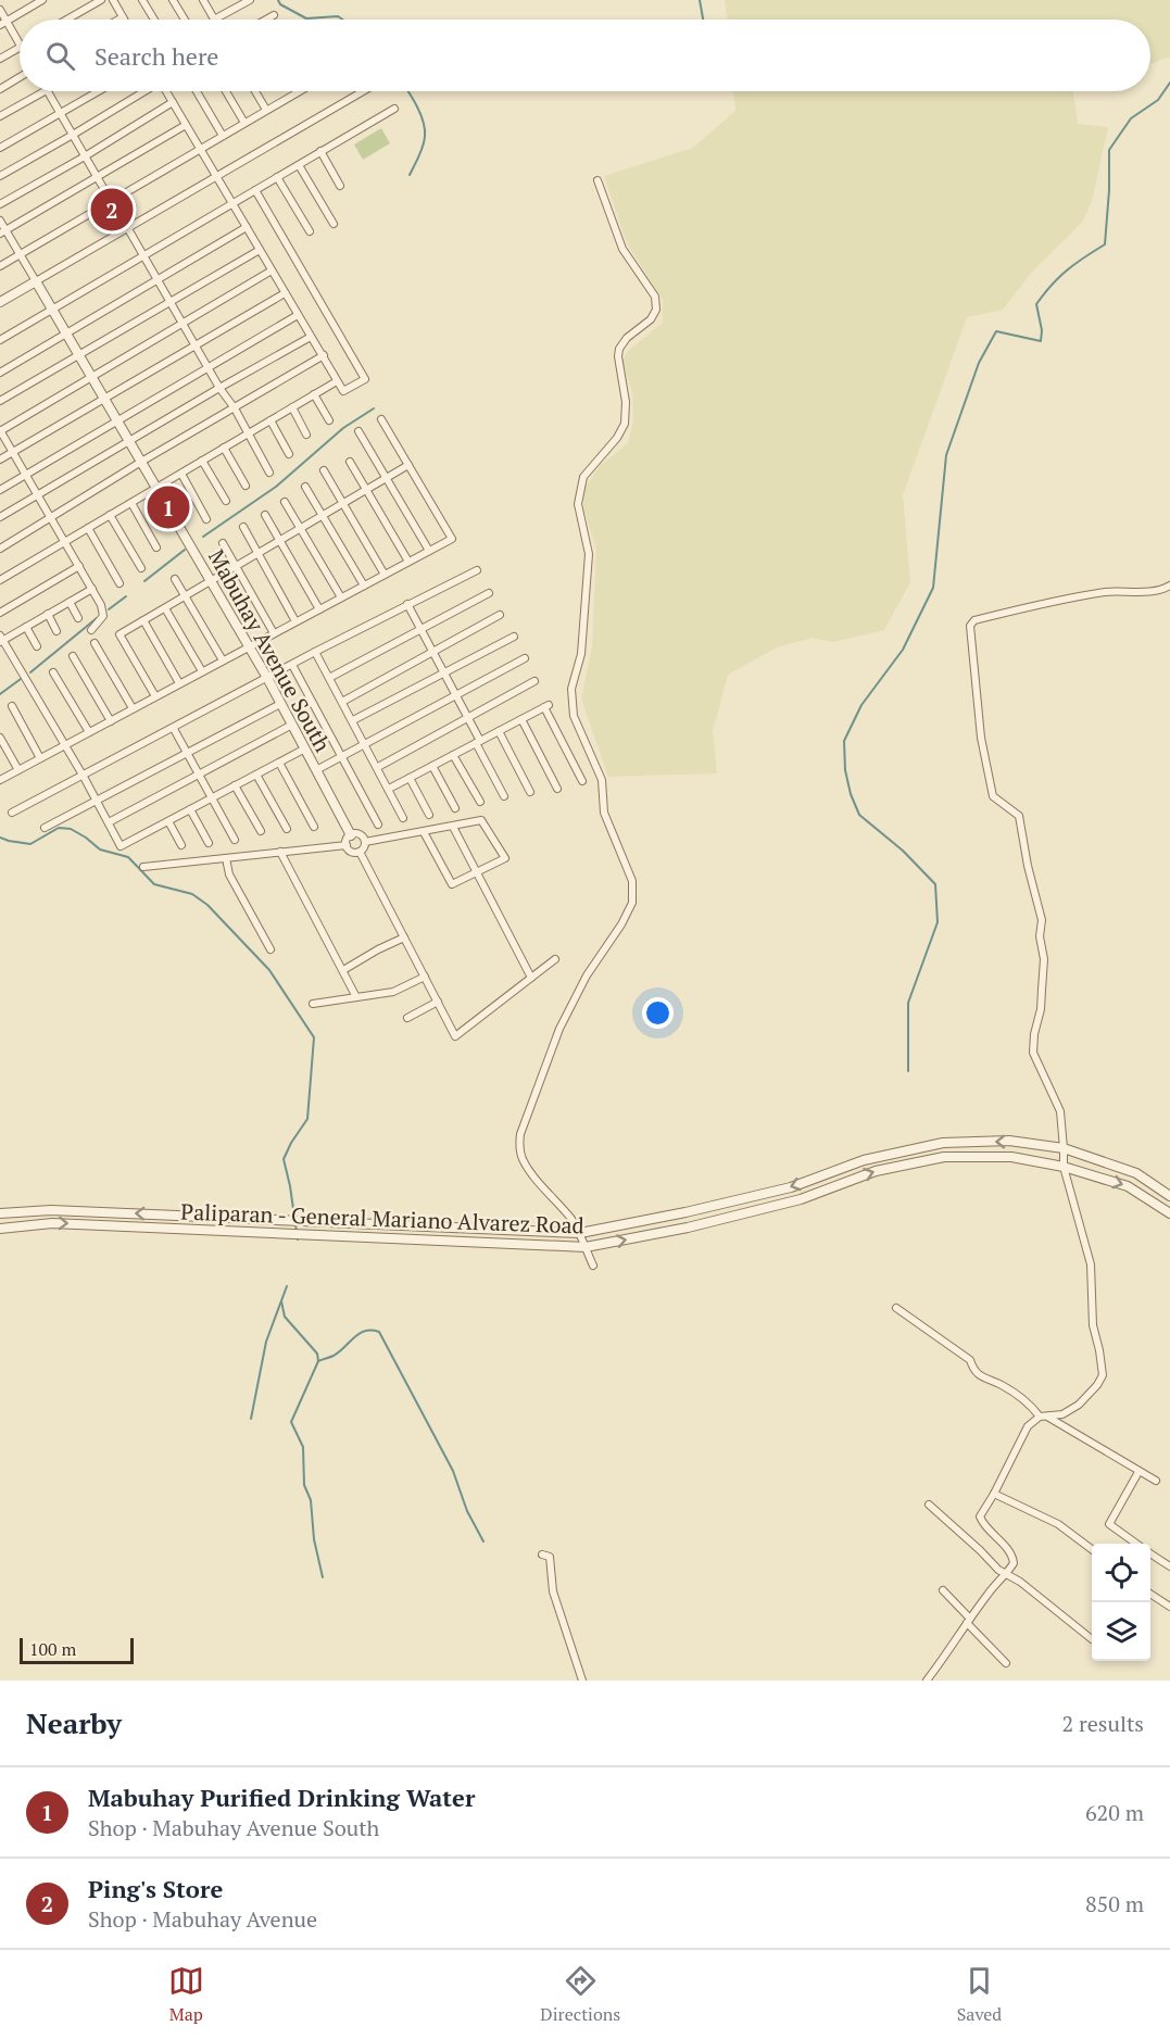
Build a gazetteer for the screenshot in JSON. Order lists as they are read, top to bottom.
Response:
{
  "streets": {
    "street": ["Mabuhay Avenue South", "Paliparan - General Mariano Alvarez Road"]
  },
  "scale_bar": "100 m",
  "page": {
    "search": "Search here",
    "pins": ["2", "1"],
    "scale": "100 m",
    "heading": ["Nearby", "2 results"],
    "list": [
      {
        "mark": "1",
        "name": "Mabuhay Purified Drinking Water",
        "note": "Shop · Mabuhay Avenue South",
        "value": "620 m"
      },
      {
        "mark": "2",
        "name": "Ping's Store",
        "note": "Shop · Mabuhay Avenue",
        "value": "850 m"
      }
    ],
    "nav": ["Map", "Directions", "Saved"]
  }
}
